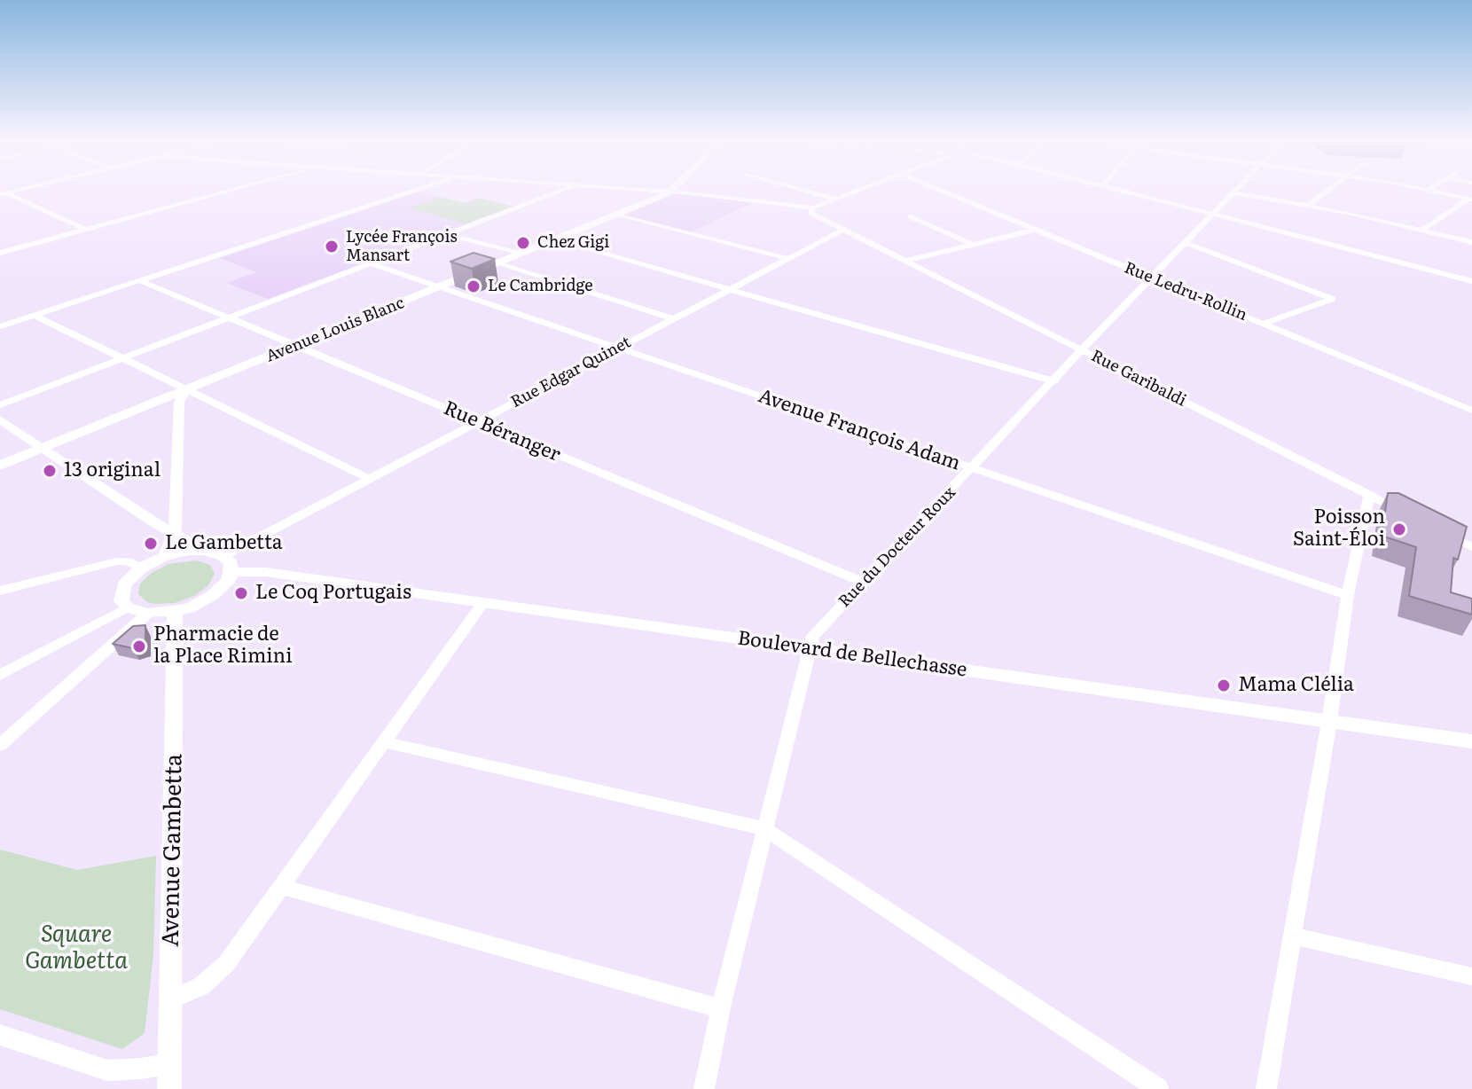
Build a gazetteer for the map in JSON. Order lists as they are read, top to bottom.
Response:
{
  "streets": {
    "main road": ["Avenue Louis Blanc"],
    "street": [
      "Rue Ledru-Rollin",
      "Rue Edgar Quinet",
      "Rue Garibaldi",
      "Avenue François Adam",
      "Rue Béranger",
      "Rue du Docteur Roux",
      "Boulevard de Bellechasse",
      "Avenue Gambetta"
    ]
  },
  "crossings": [
    ["Rue Ledru-Rollin", "Rue du Docteur Roux"],
    ["Avenue Louis Blanc", "Avenue François Adam"],
    ["Avenue Louis Blanc", "Rue Béranger"],
    ["Rue Edgar Quinet", "Rue Garibaldi"],
    ["Rue Edgar Quinet", "Avenue François Adam"],
    ["Rue Edgar Quinet", "Rue Béranger"],
    ["Rue Garibaldi", "Rue du Docteur Roux"],
    ["Avenue François Adam", "Rue du Docteur Roux"],
    ["Rue Béranger", "Rue du Docteur Roux"],
    ["Rue du Docteur Roux", "Boulevard de Bellechasse"]
  ],
  "parks": ["Square Gambetta"],
  "places": [
    "Chez Gigi",
    "Lycée François Mansart",
    "Le Cambridge",
    "13 original",
    "Poisson Saint-Éloi",
    "Le Gambetta",
    "Le Coq Portugais",
    "Pharmacie de la Place Rimini",
    "Mama Clélia"
  ]
}
